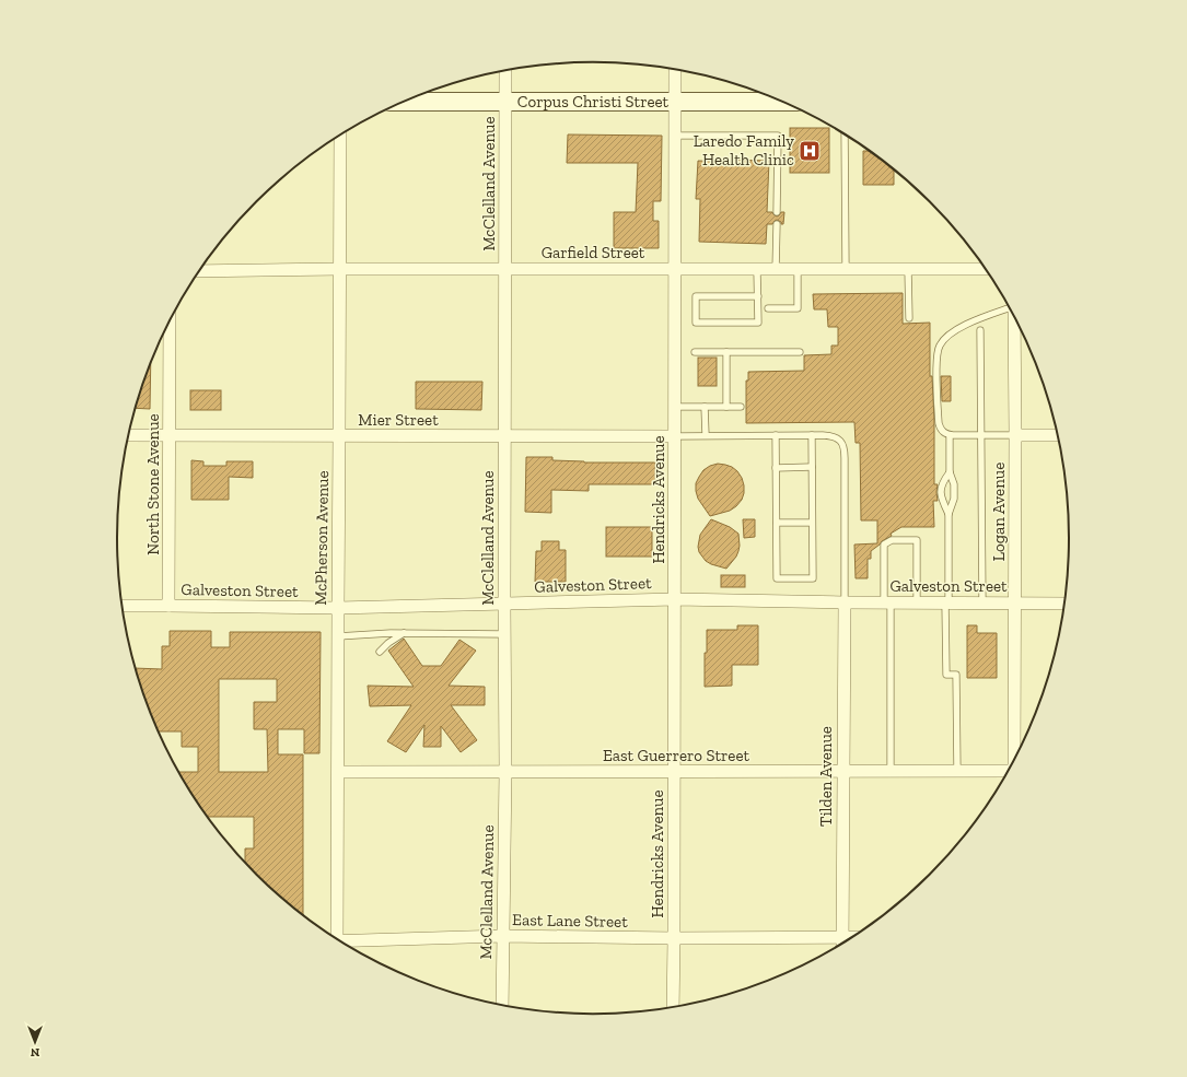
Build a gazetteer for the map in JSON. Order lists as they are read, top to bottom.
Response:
{
  "streets": {
    "main road": ["Corpus Christi Street"],
    "street": [
      "McClelland Avenue",
      "Garfield Street",
      "Mier Street",
      "North Stone Avenue",
      "Hendricks Avenue",
      "Logan Avenue",
      "McPherson Avenue",
      "Galveston Street",
      "East Guerrero Street",
      "Tilden Avenue",
      "East Lane Street"
    ]
  },
  "crossings": [
    ["Corpus Christi Street", "McClelland Avenue"],
    ["Corpus Christi Street", "Hendricks Avenue"],
    ["McClelland Avenue", "Garfield Street"],
    ["McClelland Avenue", "Mier Street"],
    ["McClelland Avenue", "Galveston Street"],
    ["McClelland Avenue", "East Guerrero Street"],
    ["McClelland Avenue", "East Lane Street"],
    ["Garfield Street", "Hendricks Avenue"],
    ["Garfield Street", "McPherson Avenue"],
    ["Mier Street", "North Stone Avenue"],
    ["Mier Street", "Hendricks Avenue"],
    ["Mier Street", "McPherson Avenue"],
    ["North Stone Avenue", "Galveston Street"],
    ["Hendricks Avenue", "Galveston Street"],
    ["Hendricks Avenue", "East Guerrero Street"],
    ["Hendricks Avenue", "East Lane Street"],
    ["Logan Avenue", "Galveston Street"],
    ["McPherson Avenue", "Galveston Street"],
    ["McPherson Avenue", "East Guerrero Street"],
    ["Galveston Street", "Tilden Avenue"],
    ["East Guerrero Street", "Tilden Avenue"],
    ["Tilden Avenue", "East Lane Street"]
  ],
  "places": {
    "hospital": ["Laredo Family Health Clinic"]
  },
  "north": "bottom"
}
